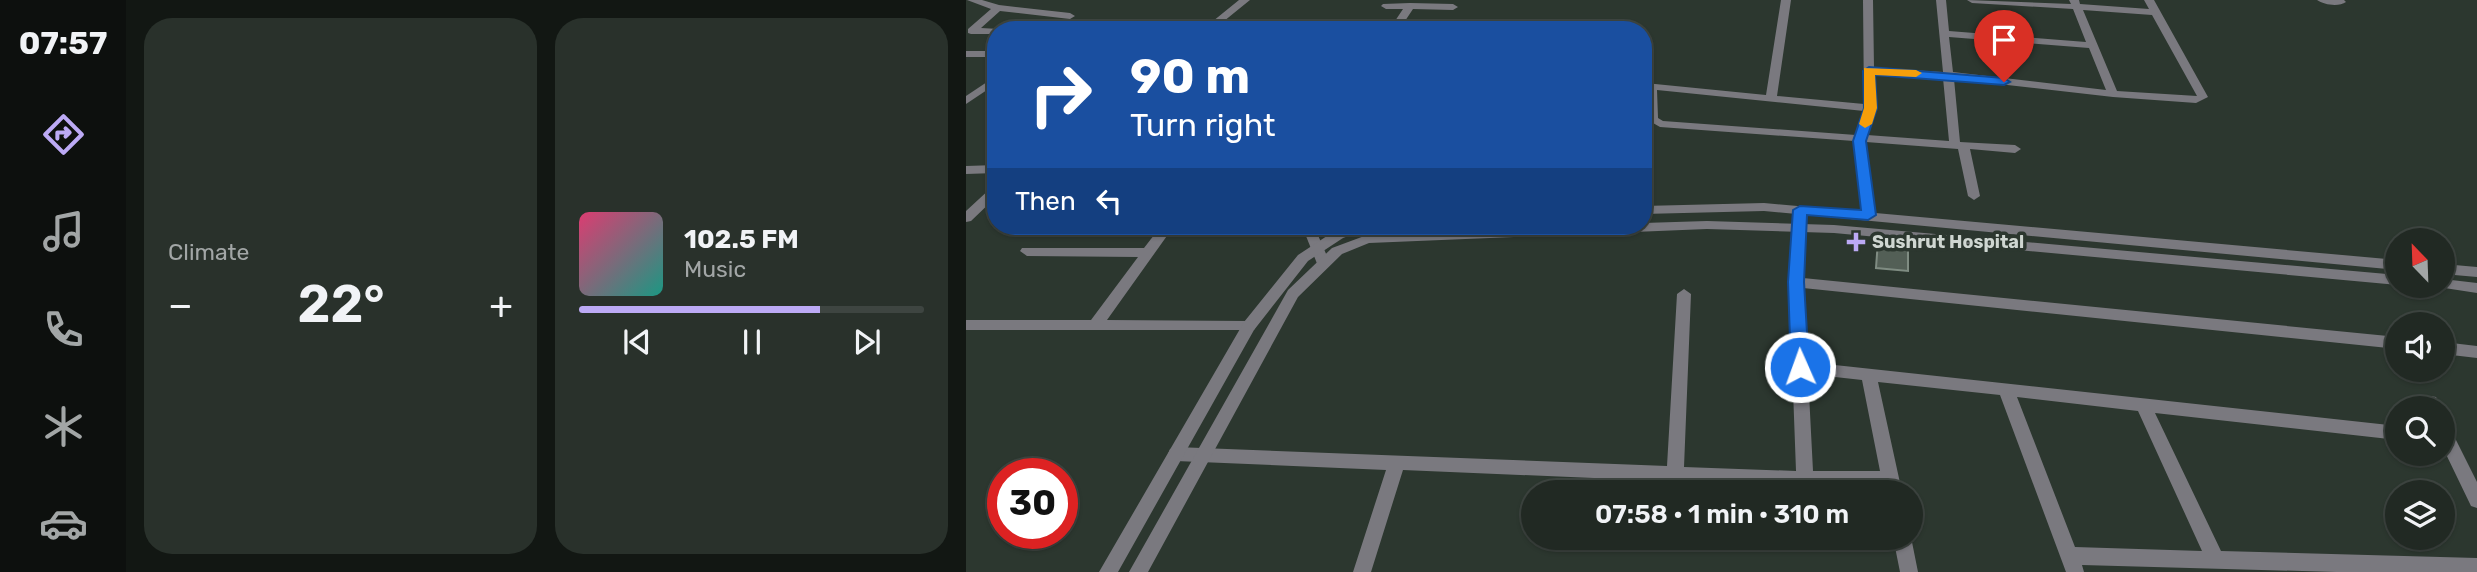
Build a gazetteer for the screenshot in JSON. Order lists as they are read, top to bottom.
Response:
{
  "places": {
    "health": ["Sushrut Hospital"]
  },
  "north": "top left",
  "page": {
    "tabs": "07:57",
    "tile": "Climate",
    "turn": ["90 m", "Turn right"],
    "then": "Then",
    "song": ["102.5 FM", "Music"],
    "heat": ["−", "22°", "+"],
    "limit": "30",
    "trip": "07:58 · 1 min · 310 m"
  }
}
